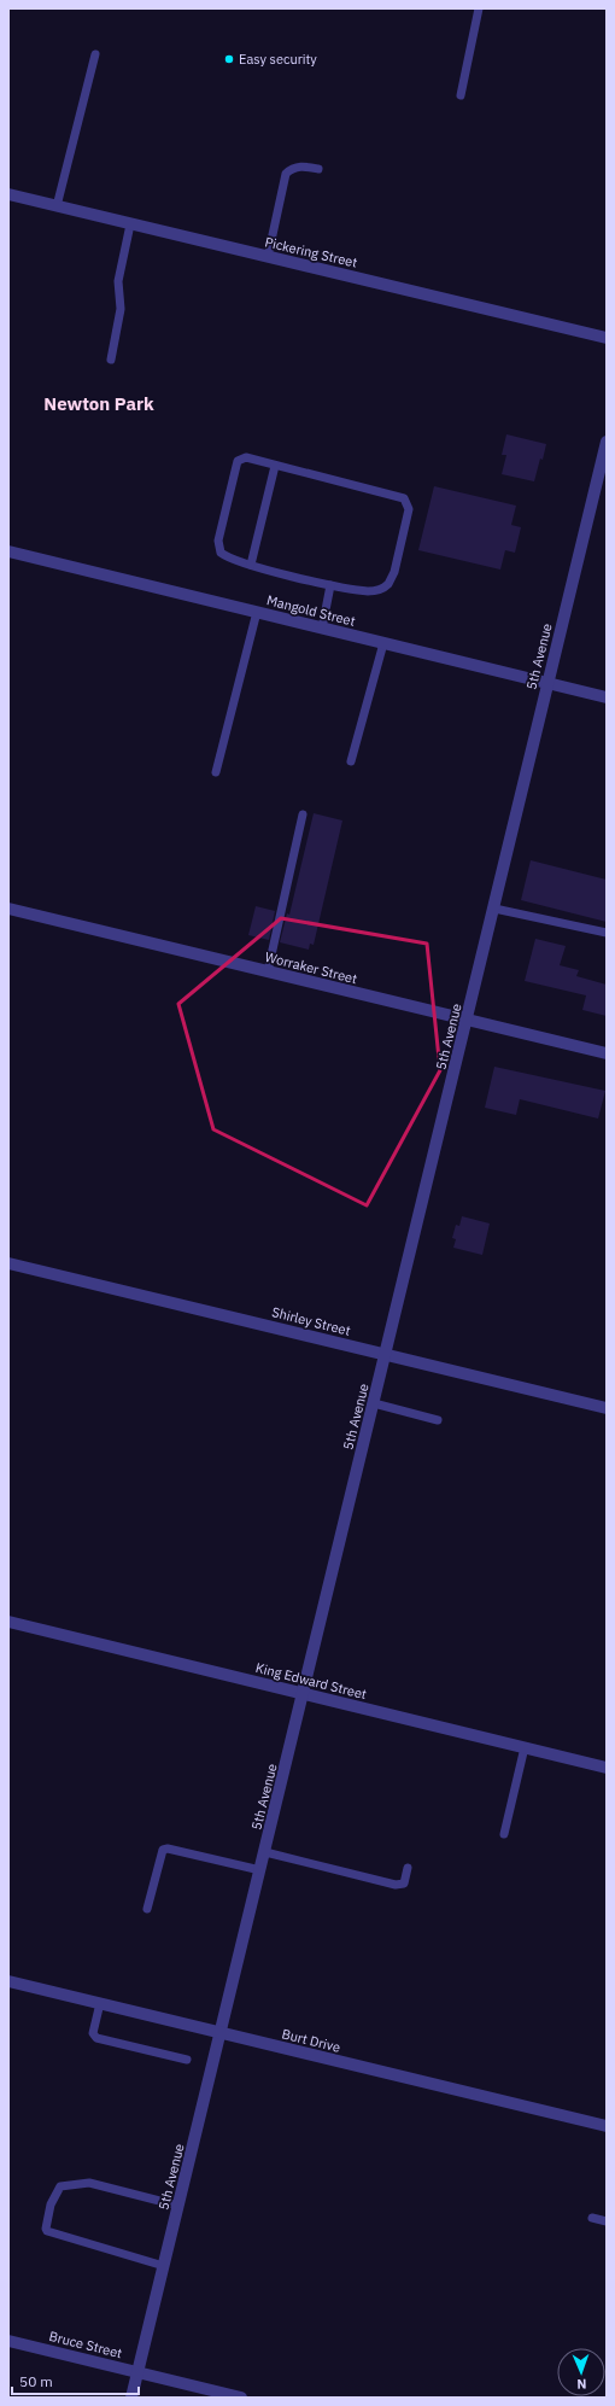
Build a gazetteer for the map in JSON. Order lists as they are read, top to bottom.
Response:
{
  "streets": {
    "street": [
      "Pickering Street",
      "Mangold Street",
      "5th Avenue",
      "Worraker Street",
      "Shirley Street",
      "King Edward Street",
      "Burt Drive",
      "Bruce Street"
    ]
  },
  "crossings": [
    ["Mangold Street", "5th Avenue"],
    ["5th Avenue", "Worraker Street"],
    ["5th Avenue", "Shirley Street"],
    ["5th Avenue", "King Edward Street"],
    ["5th Avenue", "Burt Drive"],
    ["5th Avenue", "Bruce Street"]
  ],
  "districts": ["Newton Park"],
  "places": ["Easy security"],
  "scale_bar": "50 m",
  "north": "bottom"
}
